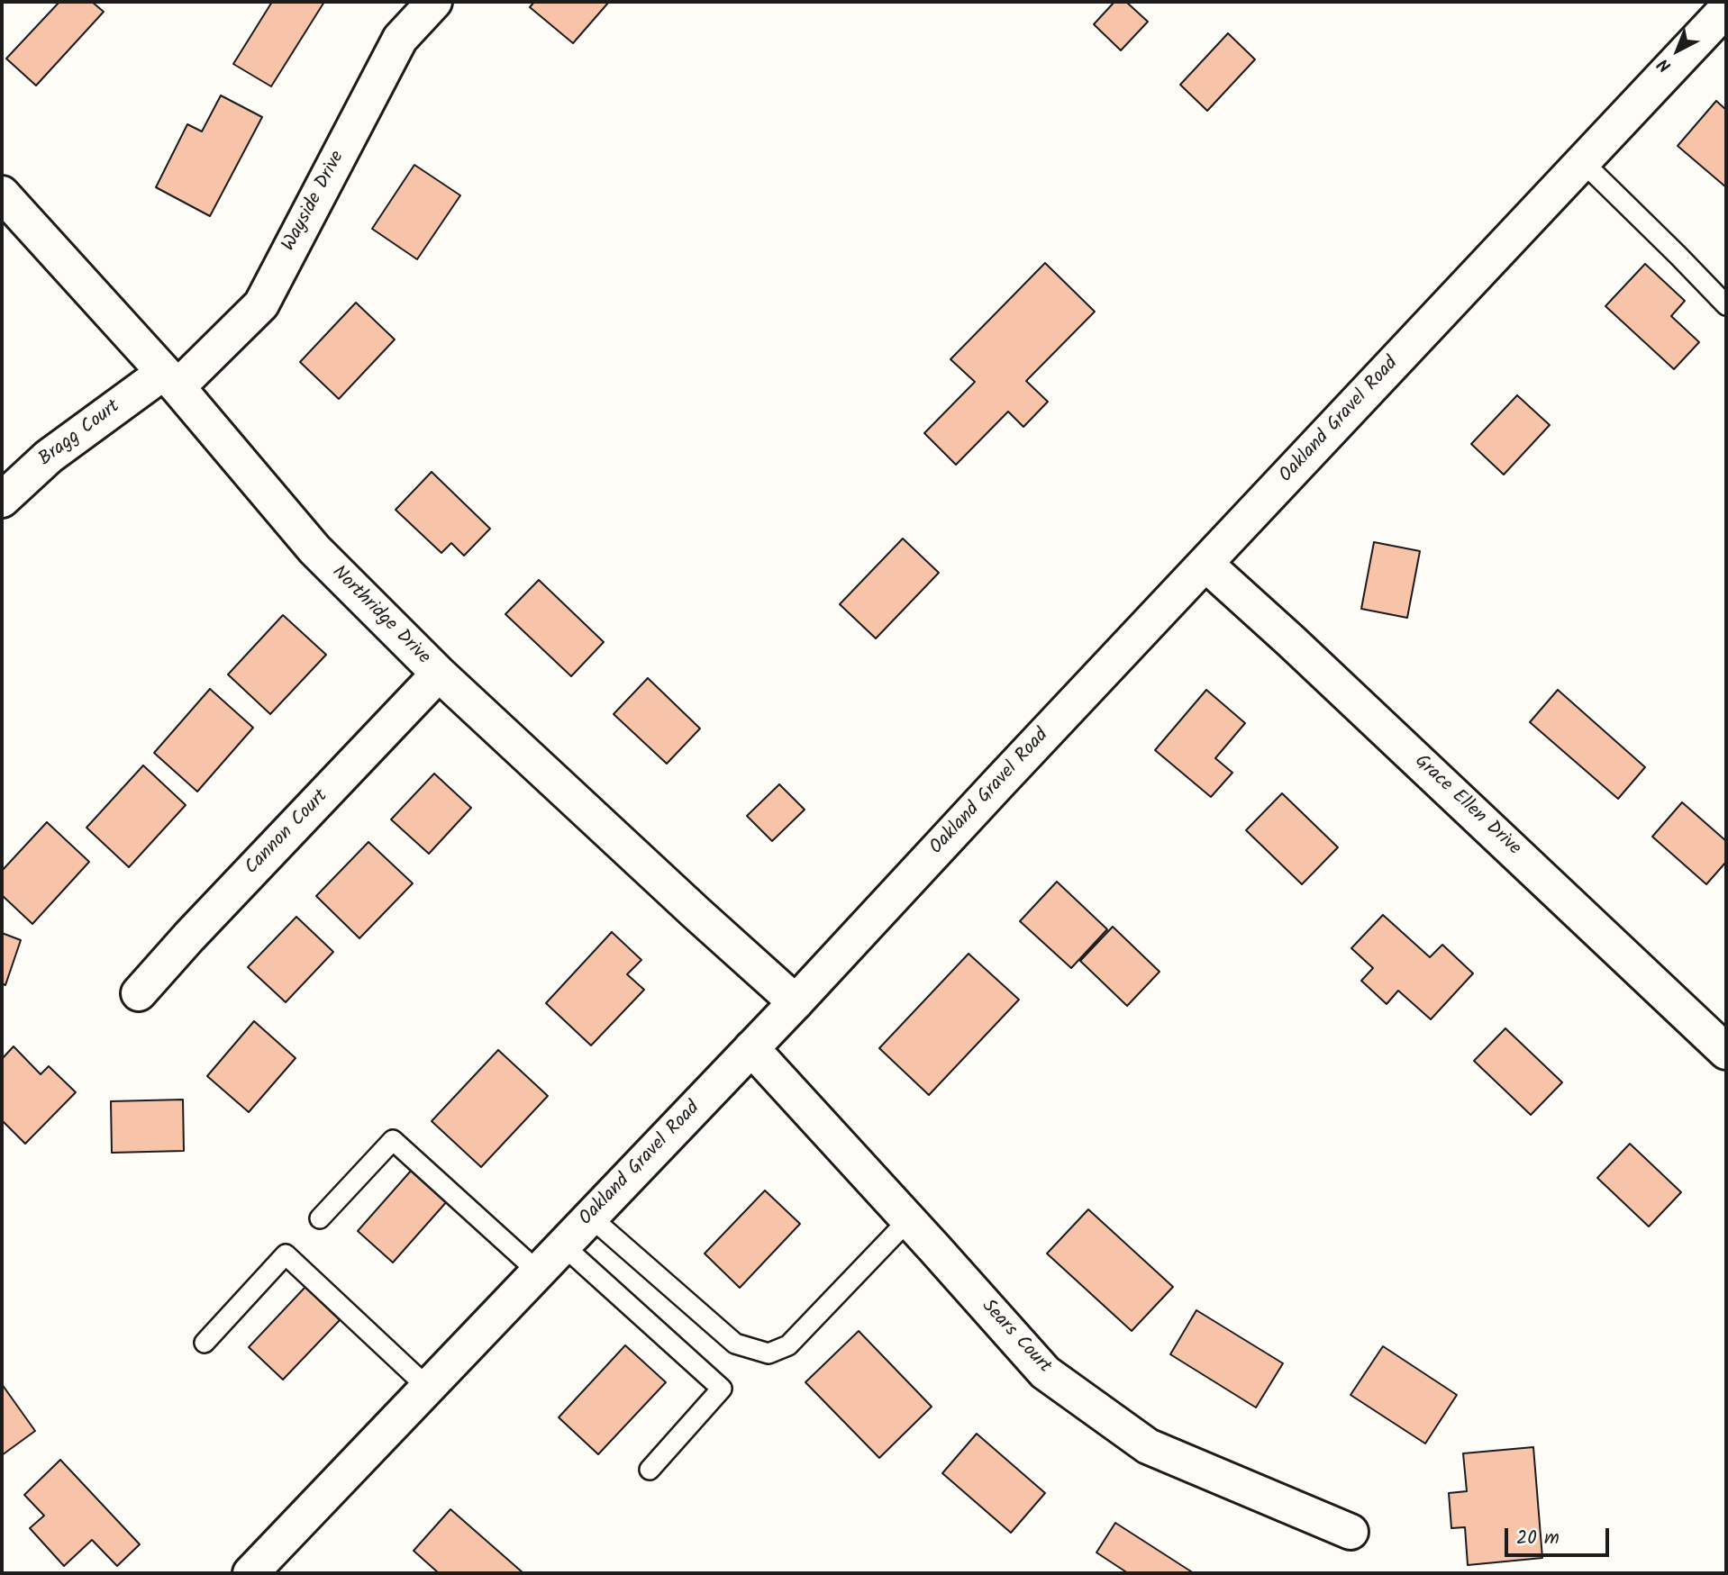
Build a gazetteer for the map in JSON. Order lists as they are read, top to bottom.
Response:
{
  "streets": {
    "street": [
      "Wayside Drive",
      "Oakland Gravel Road",
      "Bragg Court",
      "Northridge Drive",
      "Grace Ellen Drive",
      "Cannon Court",
      "Sears Court"
    ]
  },
  "crossings": [
    ["Wayside Drive", "Bragg Court"],
    ["Wayside Drive", "Northridge Drive"],
    ["Oakland Gravel Road", "Northridge Drive"],
    ["Oakland Gravel Road", "Grace Ellen Drive"],
    ["Oakland Gravel Road", "Sears Court"],
    ["Bragg Court", "Northridge Drive"],
    ["Northridge Drive", "Cannon Court"]
  ],
  "scale_bar": "20 m",
  "north": "bottom left"
}
